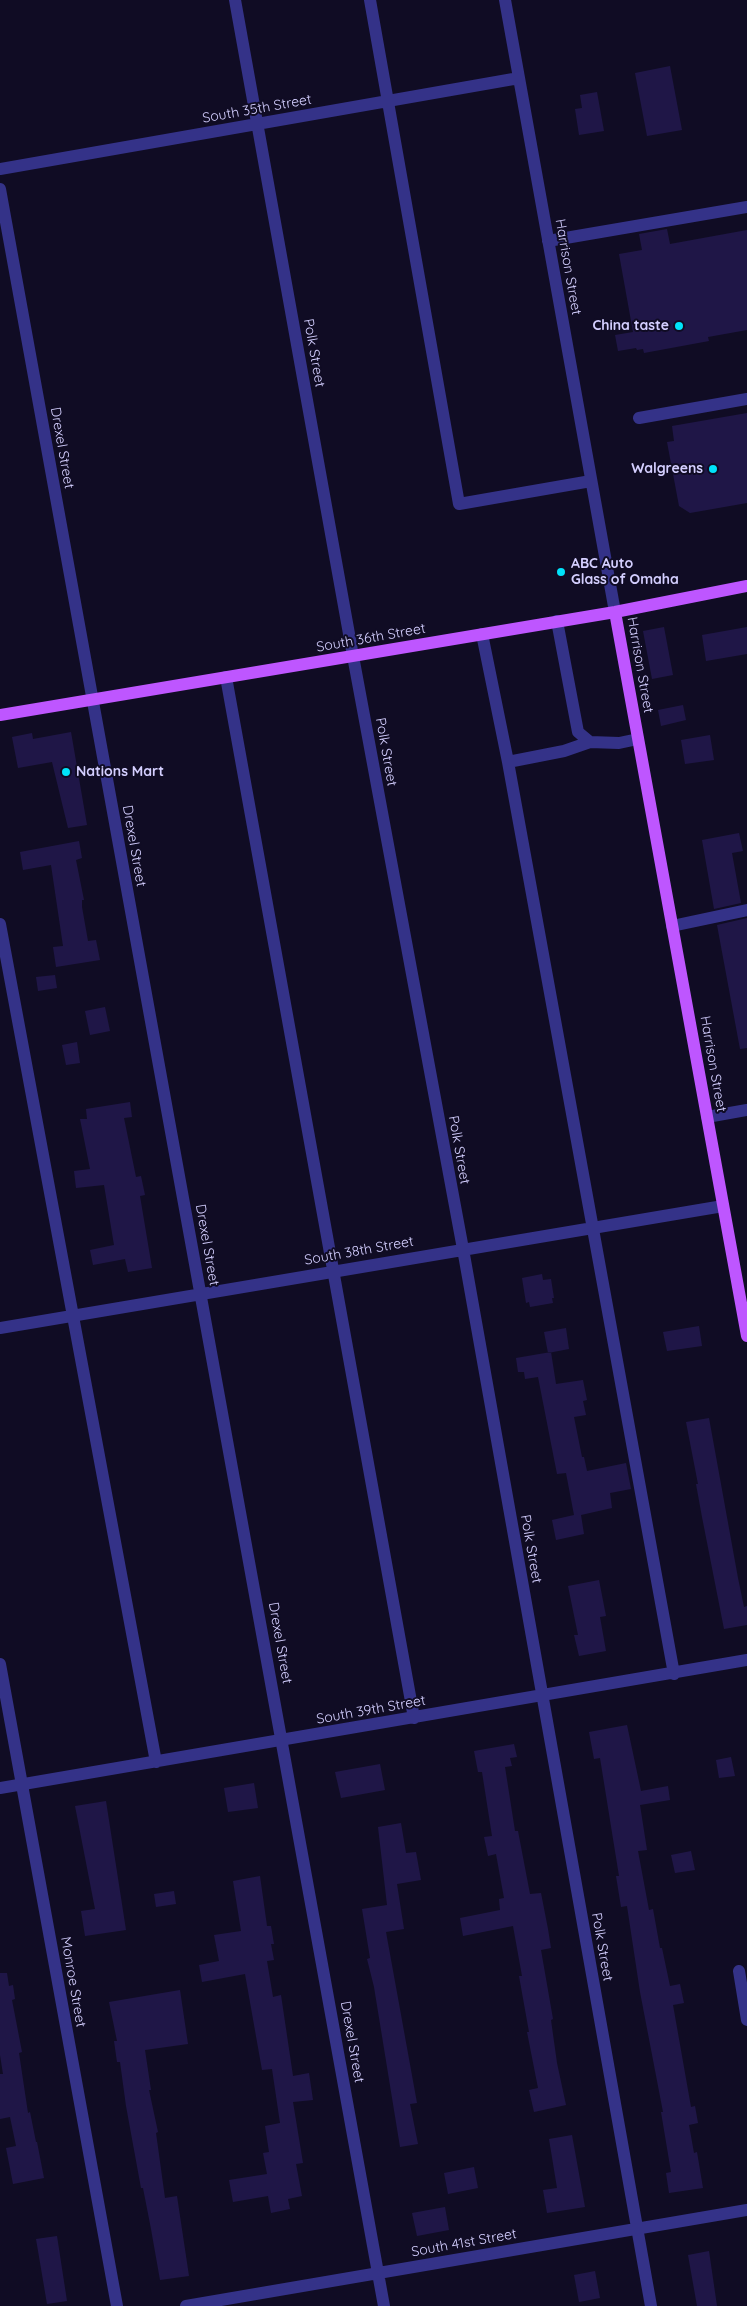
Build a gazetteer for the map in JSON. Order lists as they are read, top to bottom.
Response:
{
  "streets": {
    "main road": ["Harrison Street", "South 36th Street"],
    "street": [
      "South 35th Street",
      "Polk Street",
      "Drexel Street",
      "South 38th Street",
      "South 39th Street",
      "Monroe Street",
      "South 41st Street"
    ]
  },
  "crossings": [
    ["South 35th Street", "Harrison Street"],
    ["South 35th Street", "Polk Street"],
    ["Harrison Street", "South 36th Street"],
    ["Harrison Street", "South 38th Street"],
    ["Polk Street", "South 36th Street"],
    ["Polk Street", "South 38th Street"],
    ["Polk Street", "South 39th Street"],
    ["Polk Street", "South 41st Street"],
    ["Drexel Street", "South 36th Street"],
    ["Drexel Street", "South 38th Street"],
    ["Drexel Street", "South 39th Street"],
    ["Drexel Street", "South 41st Street"],
    ["South 39th Street", "Monroe Street"]
  ],
  "places": [
    "China taste",
    "Walgreens",
    "ABC Auto Glass of Omaha",
    "Nations Mart"
  ]
}
